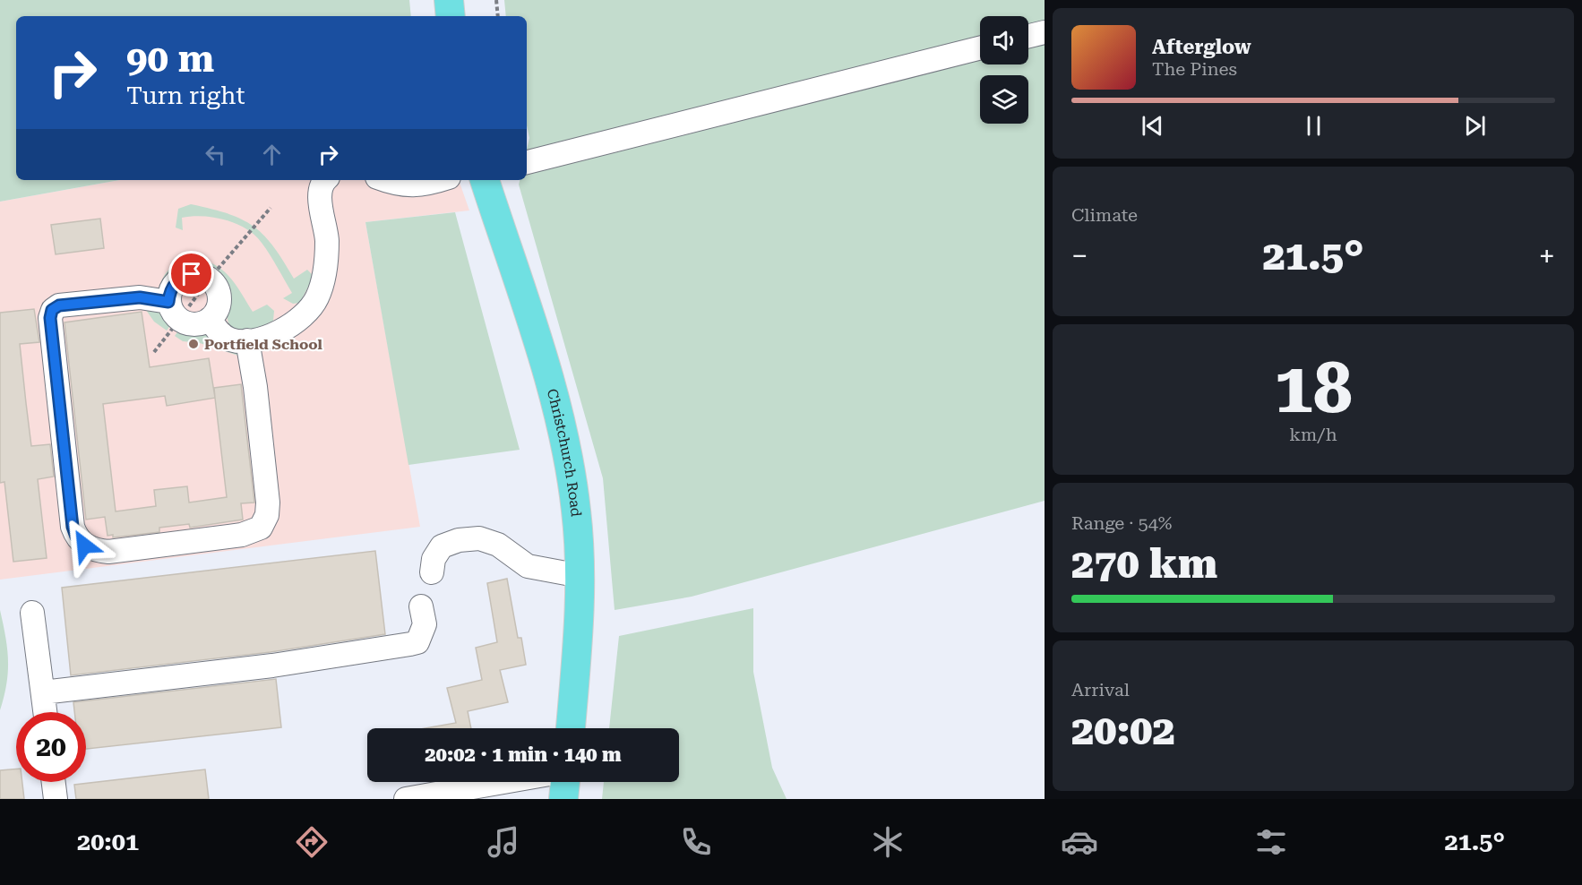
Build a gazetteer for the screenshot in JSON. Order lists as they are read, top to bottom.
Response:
{
  "streets": {
    "main road": ["Christchurch Road"]
  },
  "places": ["Portfield School"],
  "page": {
    "turn": ["90 m", "Turn right"],
    "song": ["Afterglow", "The Pines"],
    "tile": [
      "Climate",
      ["18", "km/h"],
      ["Range · 54%", "270 km"],
      ["Arrival", "20:02"]
    ],
    "heat": ["−", "21.5°", "+"],
    "limit": "20",
    "trip": "20:02 · 1 min · 140 m",
    "tabs": ["20:01", "21.5°"]
  }
}
